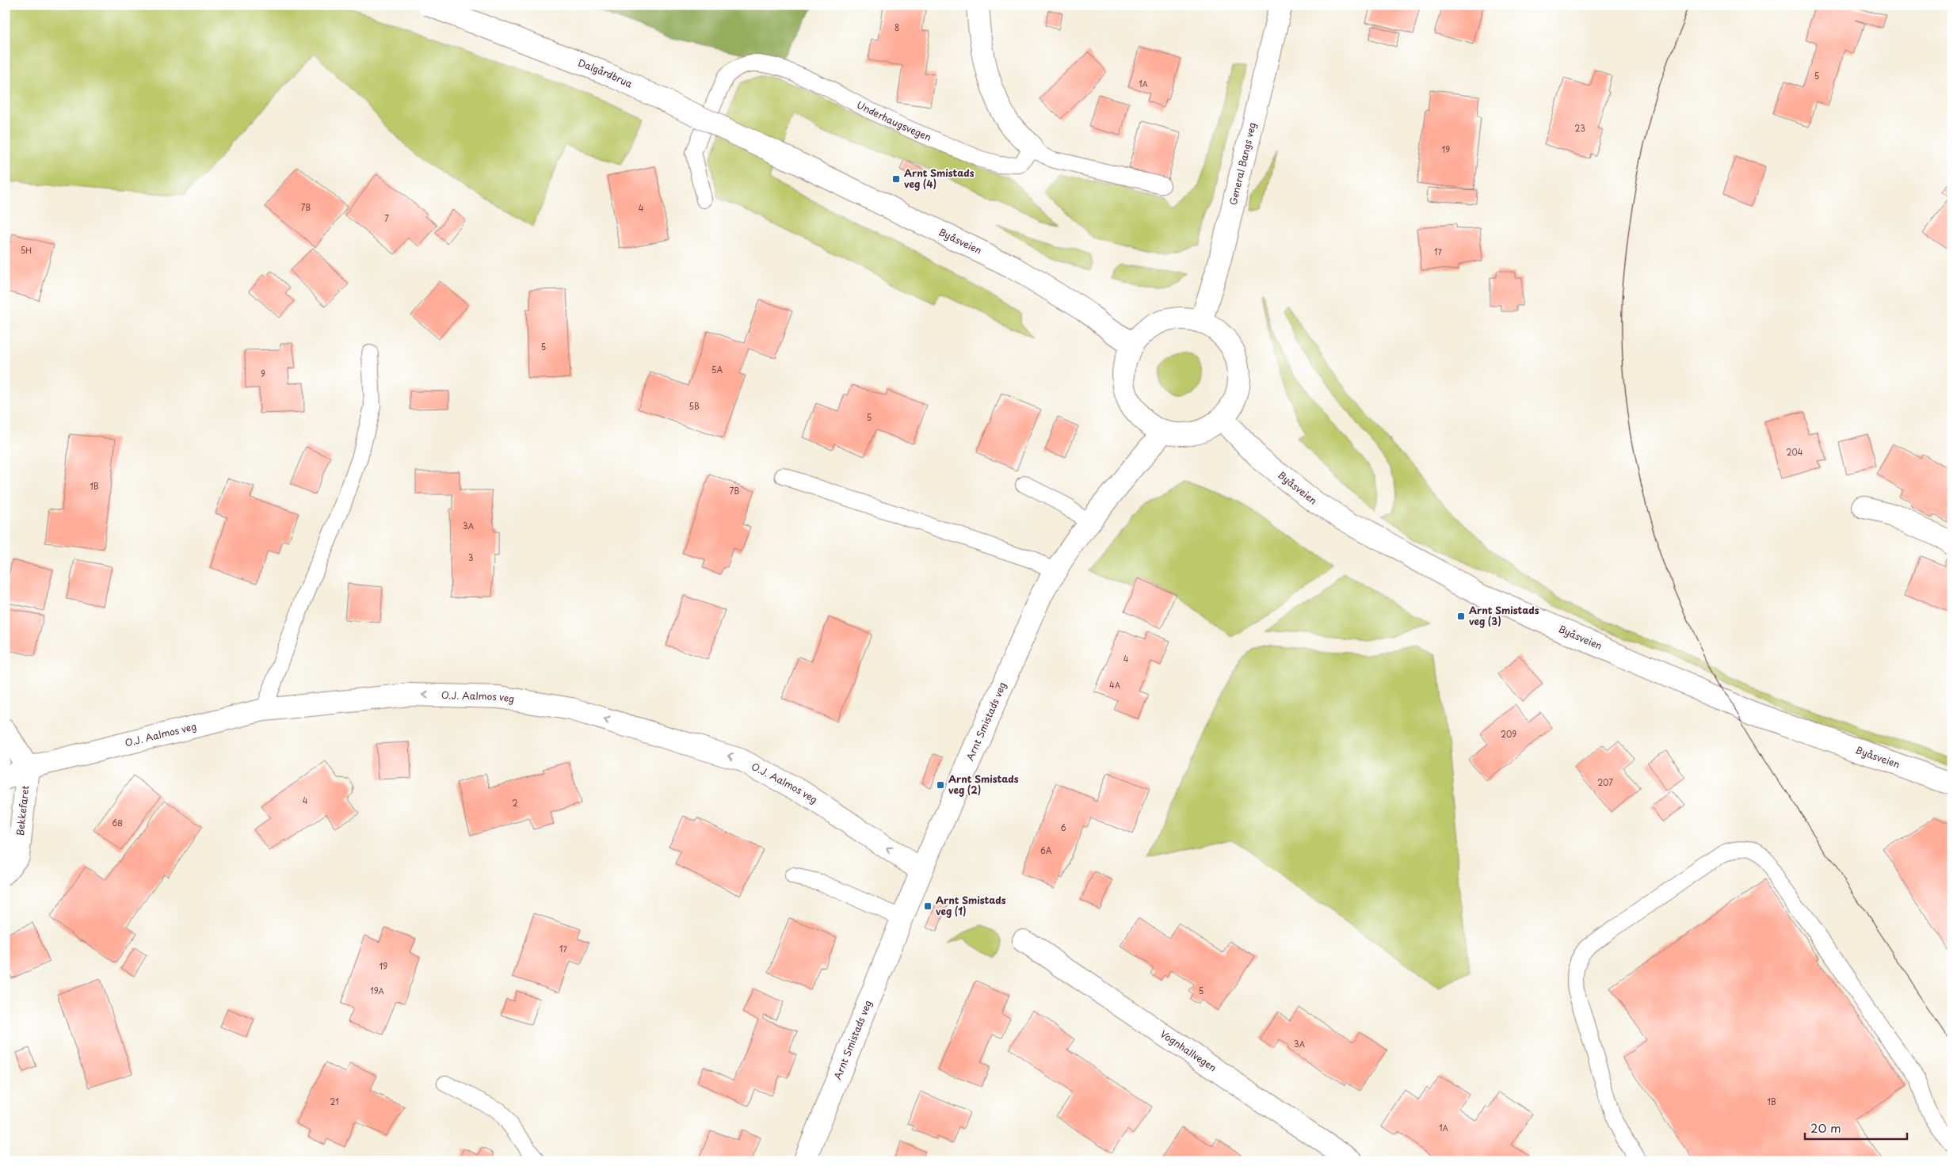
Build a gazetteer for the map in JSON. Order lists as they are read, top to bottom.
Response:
{
  "streets": {
    "street": [
      "Dalgårdbrua",
      "General Bangs veg",
      "Byåsveien",
      "O.J. Aalmos veg",
      "Arnt Smistads veg",
      "Bekkefaret",
      "Vognhallvegen"
    ],
    "lane": ["Underhaugsvegen"]
  },
  "crossings": [
    ["Dalgårdbrua", "Byåsveien"],
    ["General Bangs veg", "Byåsveien"],
    ["General Bangs veg", "Arnt Smistads veg"],
    ["Byåsveien", "Arnt Smistads veg"],
    ["O.J. Aalmos veg", "Arnt Smistads veg"],
    ["O.J. Aalmos veg", "Bekkefaret"]
  ],
  "one_way": ["O.J. Aalmos veg"],
  "places": {
    "transit": [
      "Arnt Smistads veg (4)",
      "Arnt Smistads veg (3)",
      "Arnt Smistads veg (2)",
      "Arnt Smistads veg (1)"
    ]
  },
  "house_numbers": [
    "8",
    "5",
    "1A",
    "23",
    "19",
    "7B",
    "4",
    "7",
    "5H",
    "17",
    "5",
    "5A",
    "9",
    "5B",
    "5",
    "204",
    "1B",
    "7B",
    "3A",
    "3",
    "4",
    "4A",
    "209",
    "207",
    "4",
    "2",
    "6B",
    "6",
    "6A",
    "17",
    "19",
    "19A",
    "5",
    "3A",
    "21",
    "1B",
    "1A"
  ],
  "scale_bar": "20 m"
}
